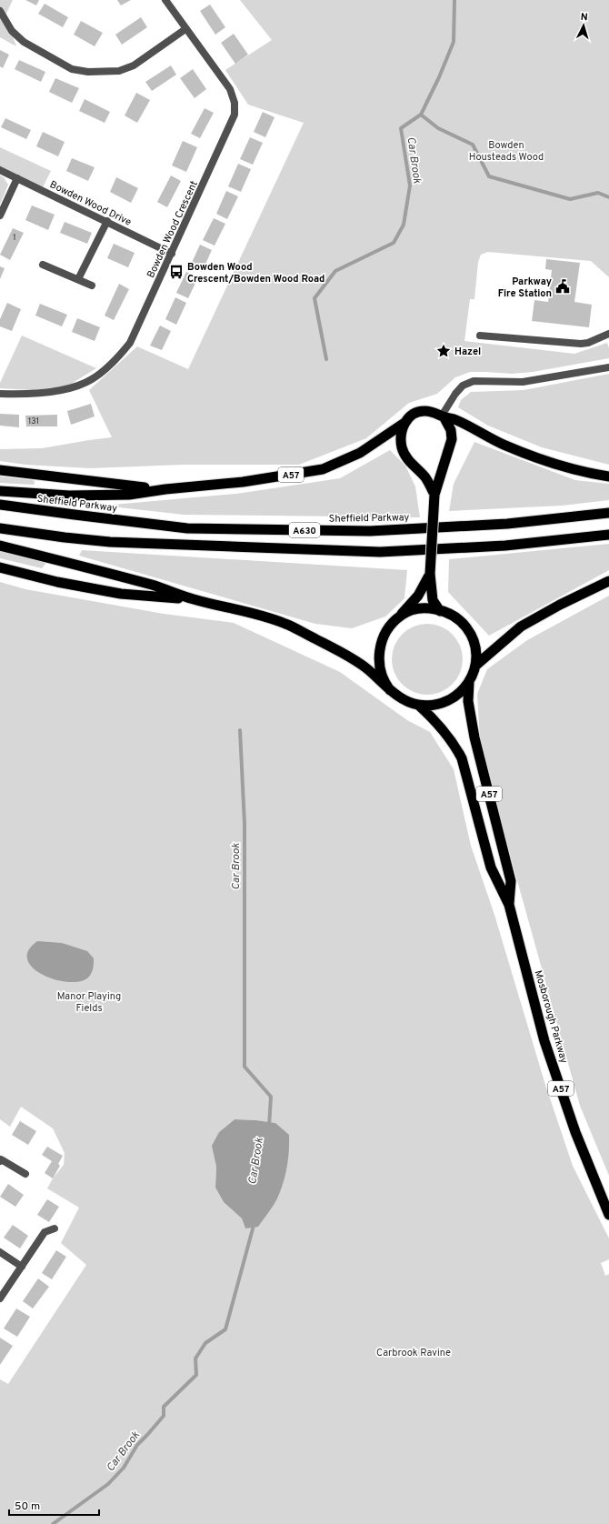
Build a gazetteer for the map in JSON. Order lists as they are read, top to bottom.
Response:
{
  "streets": {
    "highway": [
      "A57",
      "Sheffield Parkway",
      "A630",
      "Mosborough Parkway"
    ],
    "street": ["Bowden Wood Drive", "Bowden Wood Crescent"]
  },
  "crossings": [
    ["Bowden Wood Drive", "Bowden Wood Crescent"],
    ["A57", "Mosborough Parkway"]
  ],
  "water": ["Car Brook"],
  "parks": ["Bowden Housteads Wood", "Manor Playing Fields", "Carbrook Ravine"],
  "places": {
    "bus stop": ["Bowden Wood Crescent/Bowden Wood Road"],
    "public building": ["Parkway Fire Station"],
    "place": ["Hazel"]
  },
  "house_numbers": ["1", "131"],
  "scale_bar": "50 m",
  "north": "top"
}
